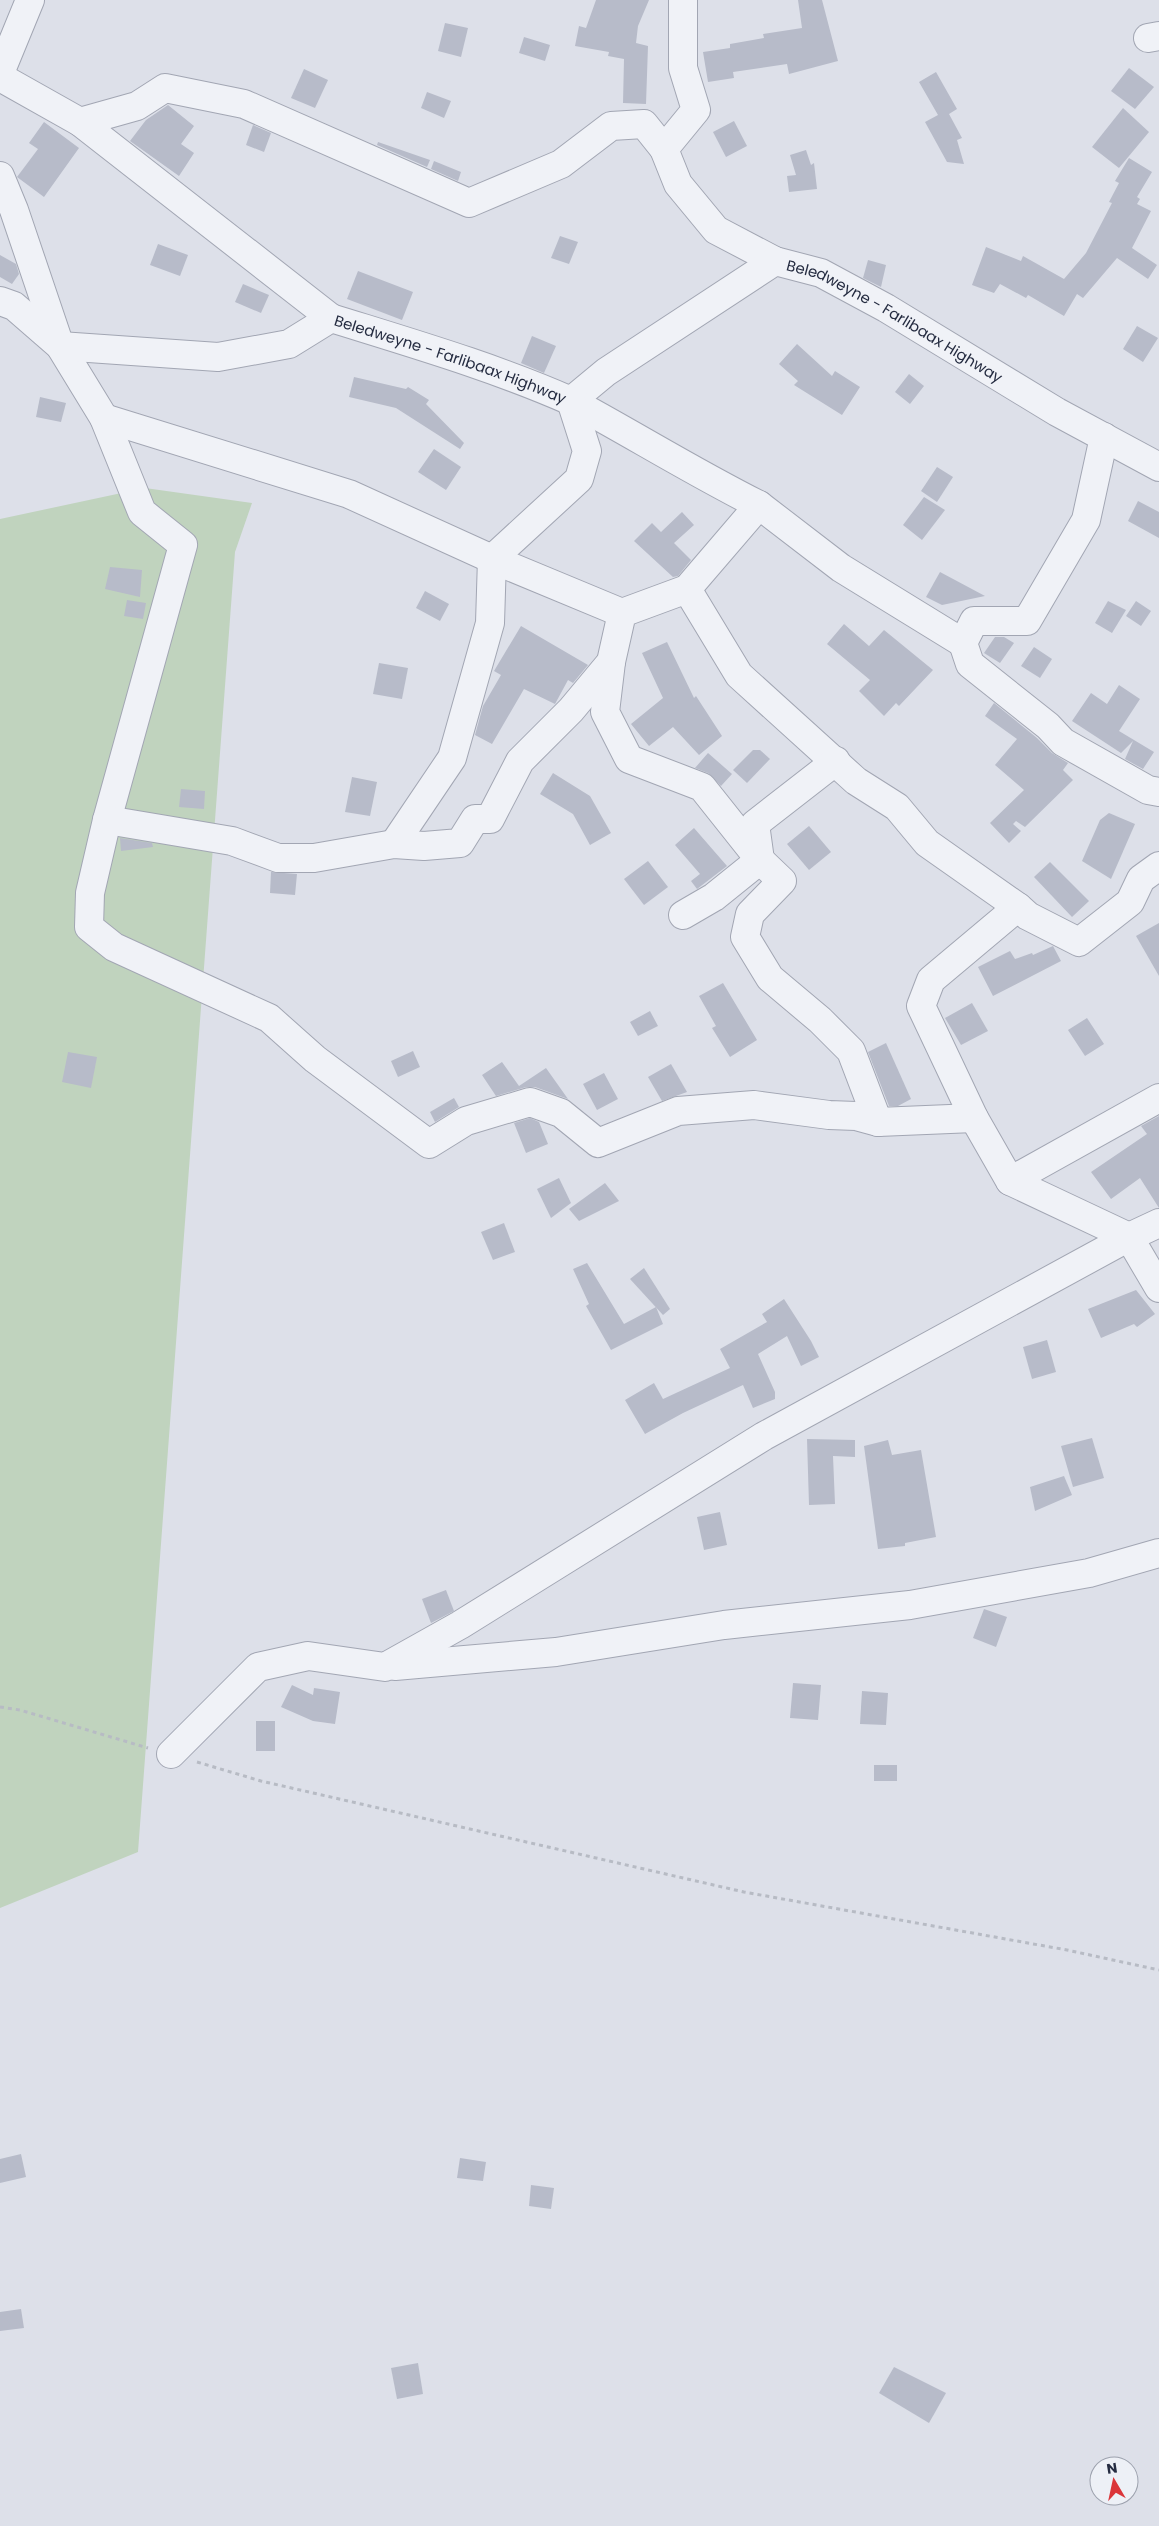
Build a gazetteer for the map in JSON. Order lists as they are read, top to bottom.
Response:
{
  "streets": {
    "street": ["Beledweyne - Farlibaax Highway"]
  },
  "north": "top"
}
